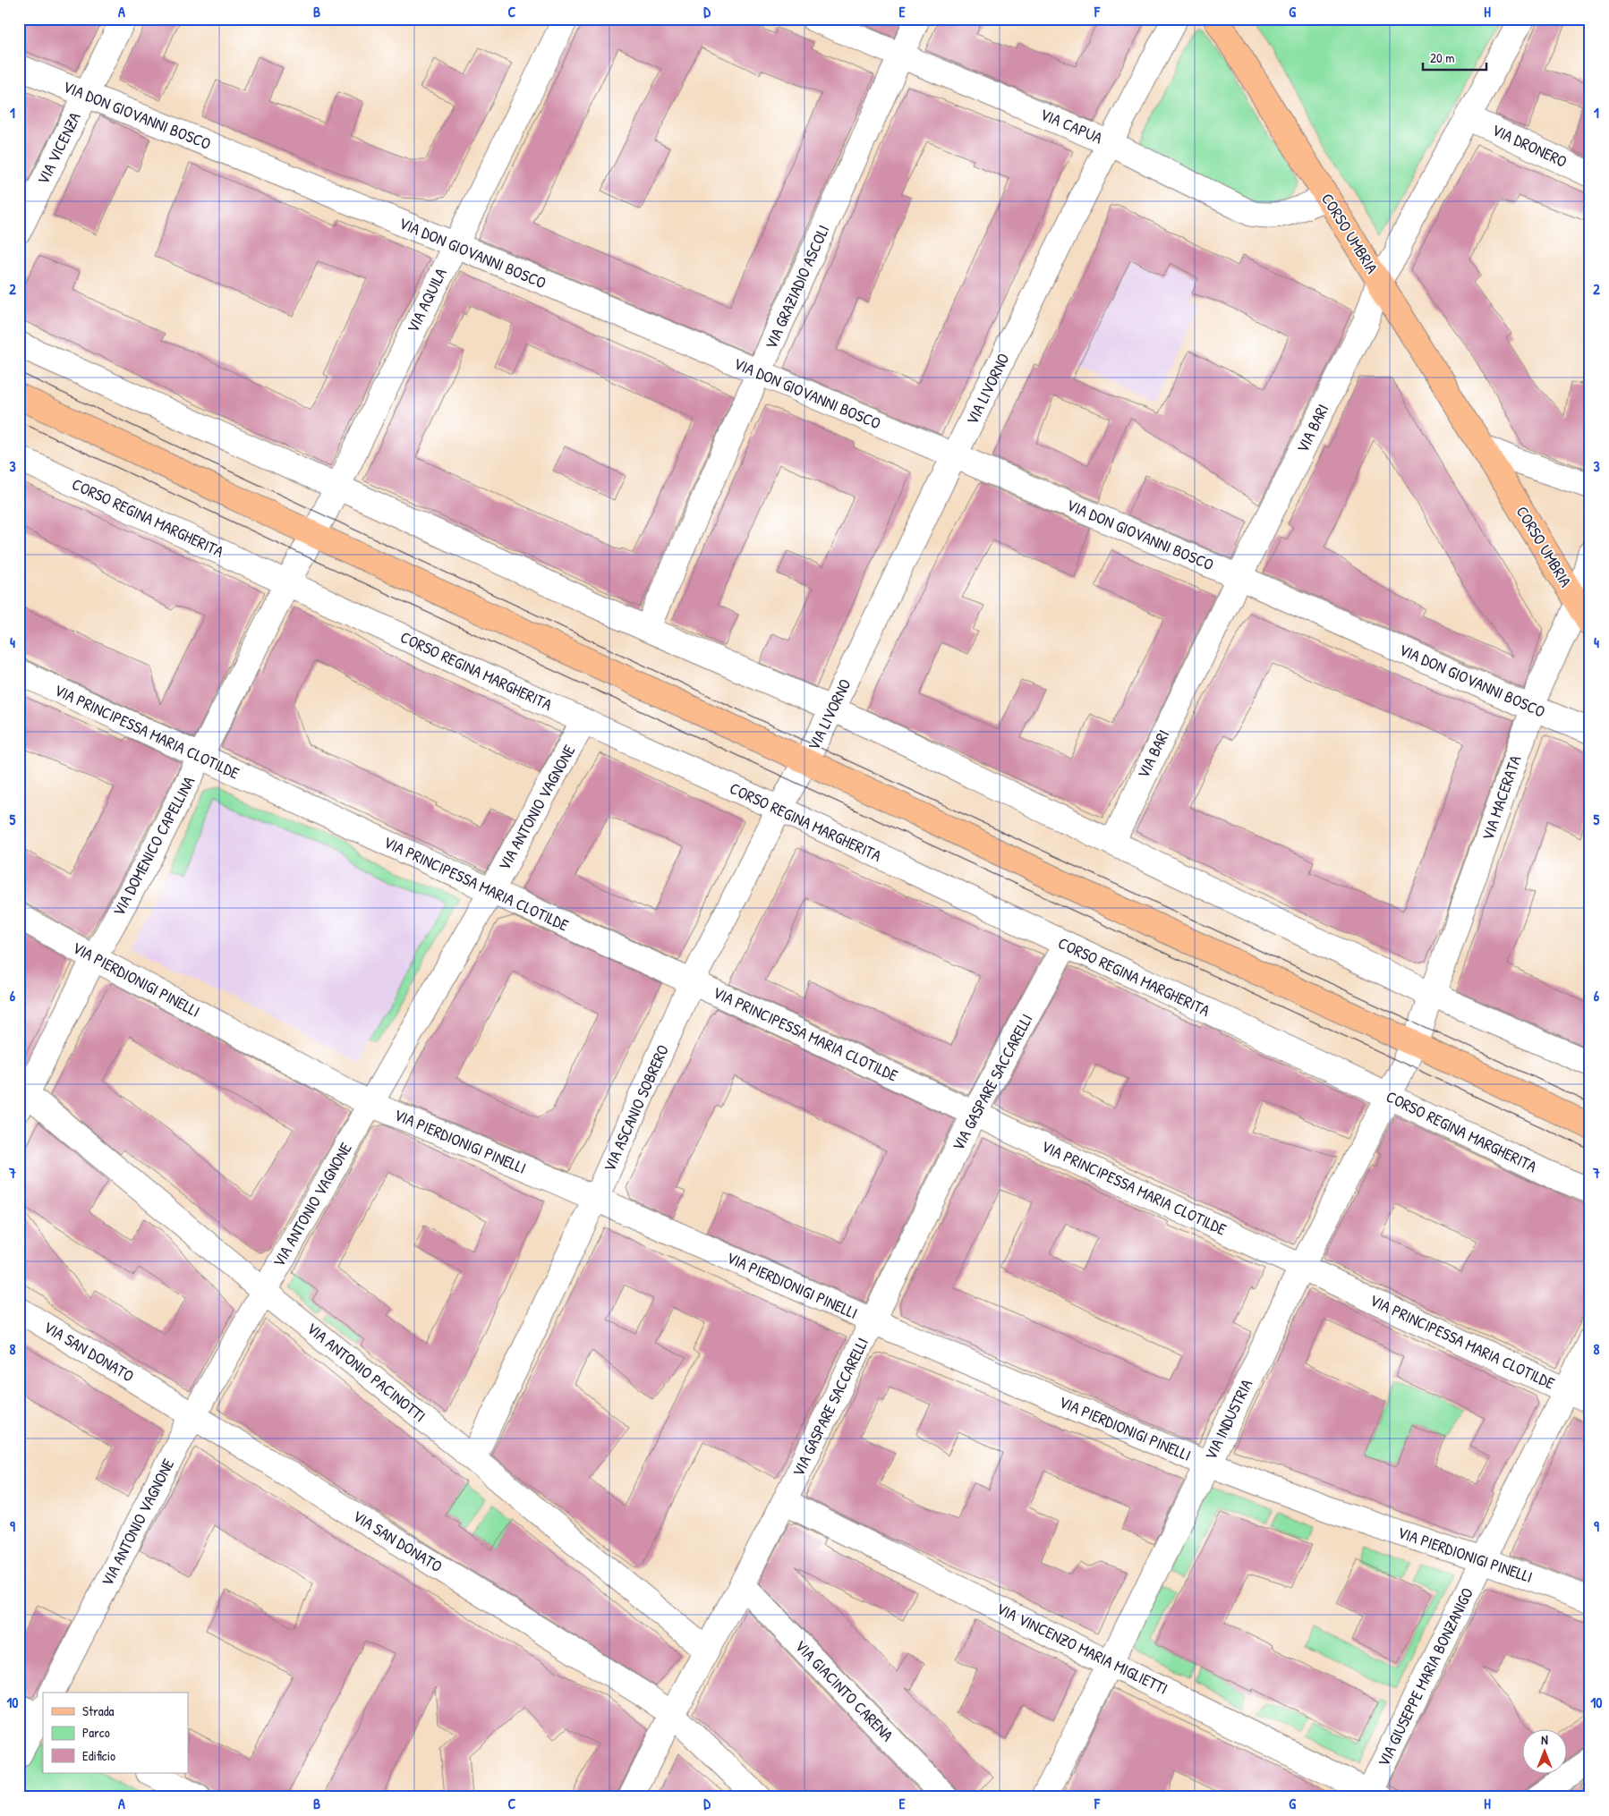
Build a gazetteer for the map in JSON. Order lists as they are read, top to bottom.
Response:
{
  "streets": {
    "main road": ["CORSO UMBRIA"],
    "street": [
      "VIA DON GIOVANNI BOSCO",
      "VIA CAPUA",
      "VIA DRONERO",
      "VIA VICENZA",
      "VIA GRAZIADIO ASCOLI",
      "VIA AQUILA",
      "VIA LIVORNO",
      "VIA BARI",
      "CORSO REGINA MARGHERITA",
      "VIA PRINCIPESSA MARIA CLOTILDE",
      "VIA MACERATA",
      "VIA ANTONIO VAGNONE",
      "VIA DOMENICO CAPELLINA",
      "VIA PIERDIONIGI PINELLI",
      "VIA GASPARE SACCARELLI",
      "VIA ASCANIO SOBRERO",
      "VIA SAN DONATO",
      "VIA ANTONIO PACINOTTI",
      "VIA INDUSTRIA",
      "VIA VINCENZO MARIA MIGLIETTI",
      "VIA GIUSEPPE MARIA BONZANIGO",
      "VIA GIACINTO CARENA"
    ]
  },
  "crossings": [
    ["VIA DON GIOVANNI BOSCO", "VIA VICENZA"],
    ["VIA DON GIOVANNI BOSCO", "VIA GRAZIADIO ASCOLI"],
    ["VIA DON GIOVANNI BOSCO", "VIA AQUILA"],
    ["VIA DON GIOVANNI BOSCO", "VIA LIVORNO"],
    ["VIA DON GIOVANNI BOSCO", "VIA BARI"],
    ["VIA DON GIOVANNI BOSCO", "VIA MACERATA"],
    ["VIA CAPUA", "CORSO UMBRIA"],
    ["VIA CAPUA", "VIA GRAZIADIO ASCOLI"],
    ["VIA CAPUA", "VIA LIVORNO"],
    ["VIA DRONERO", "VIA BARI"],
    ["CORSO UMBRIA", "VIA BARI"],
    ["CORSO UMBRIA", "VIA MACERATA"],
    ["VIA AQUILA", "VIA DOMENICO CAPELLINA"],
    ["VIA LIVORNO", "VIA ASCANIO SOBRERO"],
    ["CORSO REGINA MARGHERITA", "VIA ANTONIO VAGNONE"],
    ["CORSO REGINA MARGHERITA", "VIA DOMENICO CAPELLINA"],
    ["CORSO REGINA MARGHERITA", "VIA GASPARE SACCARELLI"],
    ["CORSO REGINA MARGHERITA", "VIA ASCANIO SOBRERO"],
    ["CORSO REGINA MARGHERITA", "VIA INDUSTRIA"],
    ["VIA PRINCIPESSA MARIA CLOTILDE", "VIA ANTONIO VAGNONE"],
    ["VIA PRINCIPESSA MARIA CLOTILDE", "VIA DOMENICO CAPELLINA"],
    ["VIA PRINCIPESSA MARIA CLOTILDE", "VIA GASPARE SACCARELLI"],
    ["VIA PRINCIPESSA MARIA CLOTILDE", "VIA ASCANIO SOBRERO"],
    ["VIA PRINCIPESSA MARIA CLOTILDE", "VIA INDUSTRIA"],
    ["VIA PRINCIPESSA MARIA CLOTILDE", "VIA GIUSEPPE MARIA BONZANIGO"],
    ["VIA MACERATA", "VIA INDUSTRIA"],
    ["VIA ANTONIO VAGNONE", "VIA PIERDIONIGI PINELLI"],
    ["VIA ANTONIO VAGNONE", "VIA SAN DONATO"],
    ["VIA ANTONIO VAGNONE", "VIA ANTONIO PACINOTTI"],
    ["VIA DOMENICO CAPELLINA", "VIA PIERDIONIGI PINELLI"],
    ["VIA DOMENICO CAPELLINA", "VIA ANTONIO PACINOTTI"],
    ["VIA PIERDIONIGI PINELLI", "VIA GASPARE SACCARELLI"],
    ["VIA PIERDIONIGI PINELLI", "VIA ASCANIO SOBRERO"],
    ["VIA PIERDIONIGI PINELLI", "VIA INDUSTRIA"],
    ["VIA PIERDIONIGI PINELLI", "VIA GIUSEPPE MARIA BONZANIGO"],
    ["VIA GASPARE SACCARELLI", "VIA SAN DONATO"],
    ["VIA GASPARE SACCARELLI", "VIA ANTONIO PACINOTTI"],
    ["VIA GASPARE SACCARELLI", "VIA VINCENZO MARIA MIGLIETTI"],
    ["VIA GASPARE SACCARELLI", "VIA GIACINTO CARENA"],
    ["VIA ASCANIO SOBRERO", "VIA ANTONIO PACINOTTI"],
    ["VIA INDUSTRIA", "VIA VINCENZO MARIA MIGLIETTI"],
    ["VIA VINCENZO MARIA MIGLIETTI", "VIA GIUSEPPE MARIA BONZANIGO"]
  ],
  "legend": ["Strada", "Parco", "Edificio"],
  "scale_bar": "20 m",
  "north": "top",
  "grid": {
    "columns": [
      "A",
      "B",
      "C",
      "D",
      "E",
      "F",
      "G",
      "H"
    ],
    "rows": [
      "1",
      "2",
      "3",
      "4",
      "5",
      "6",
      "7",
      "8",
      "9",
      "10"
    ]
  }
}
